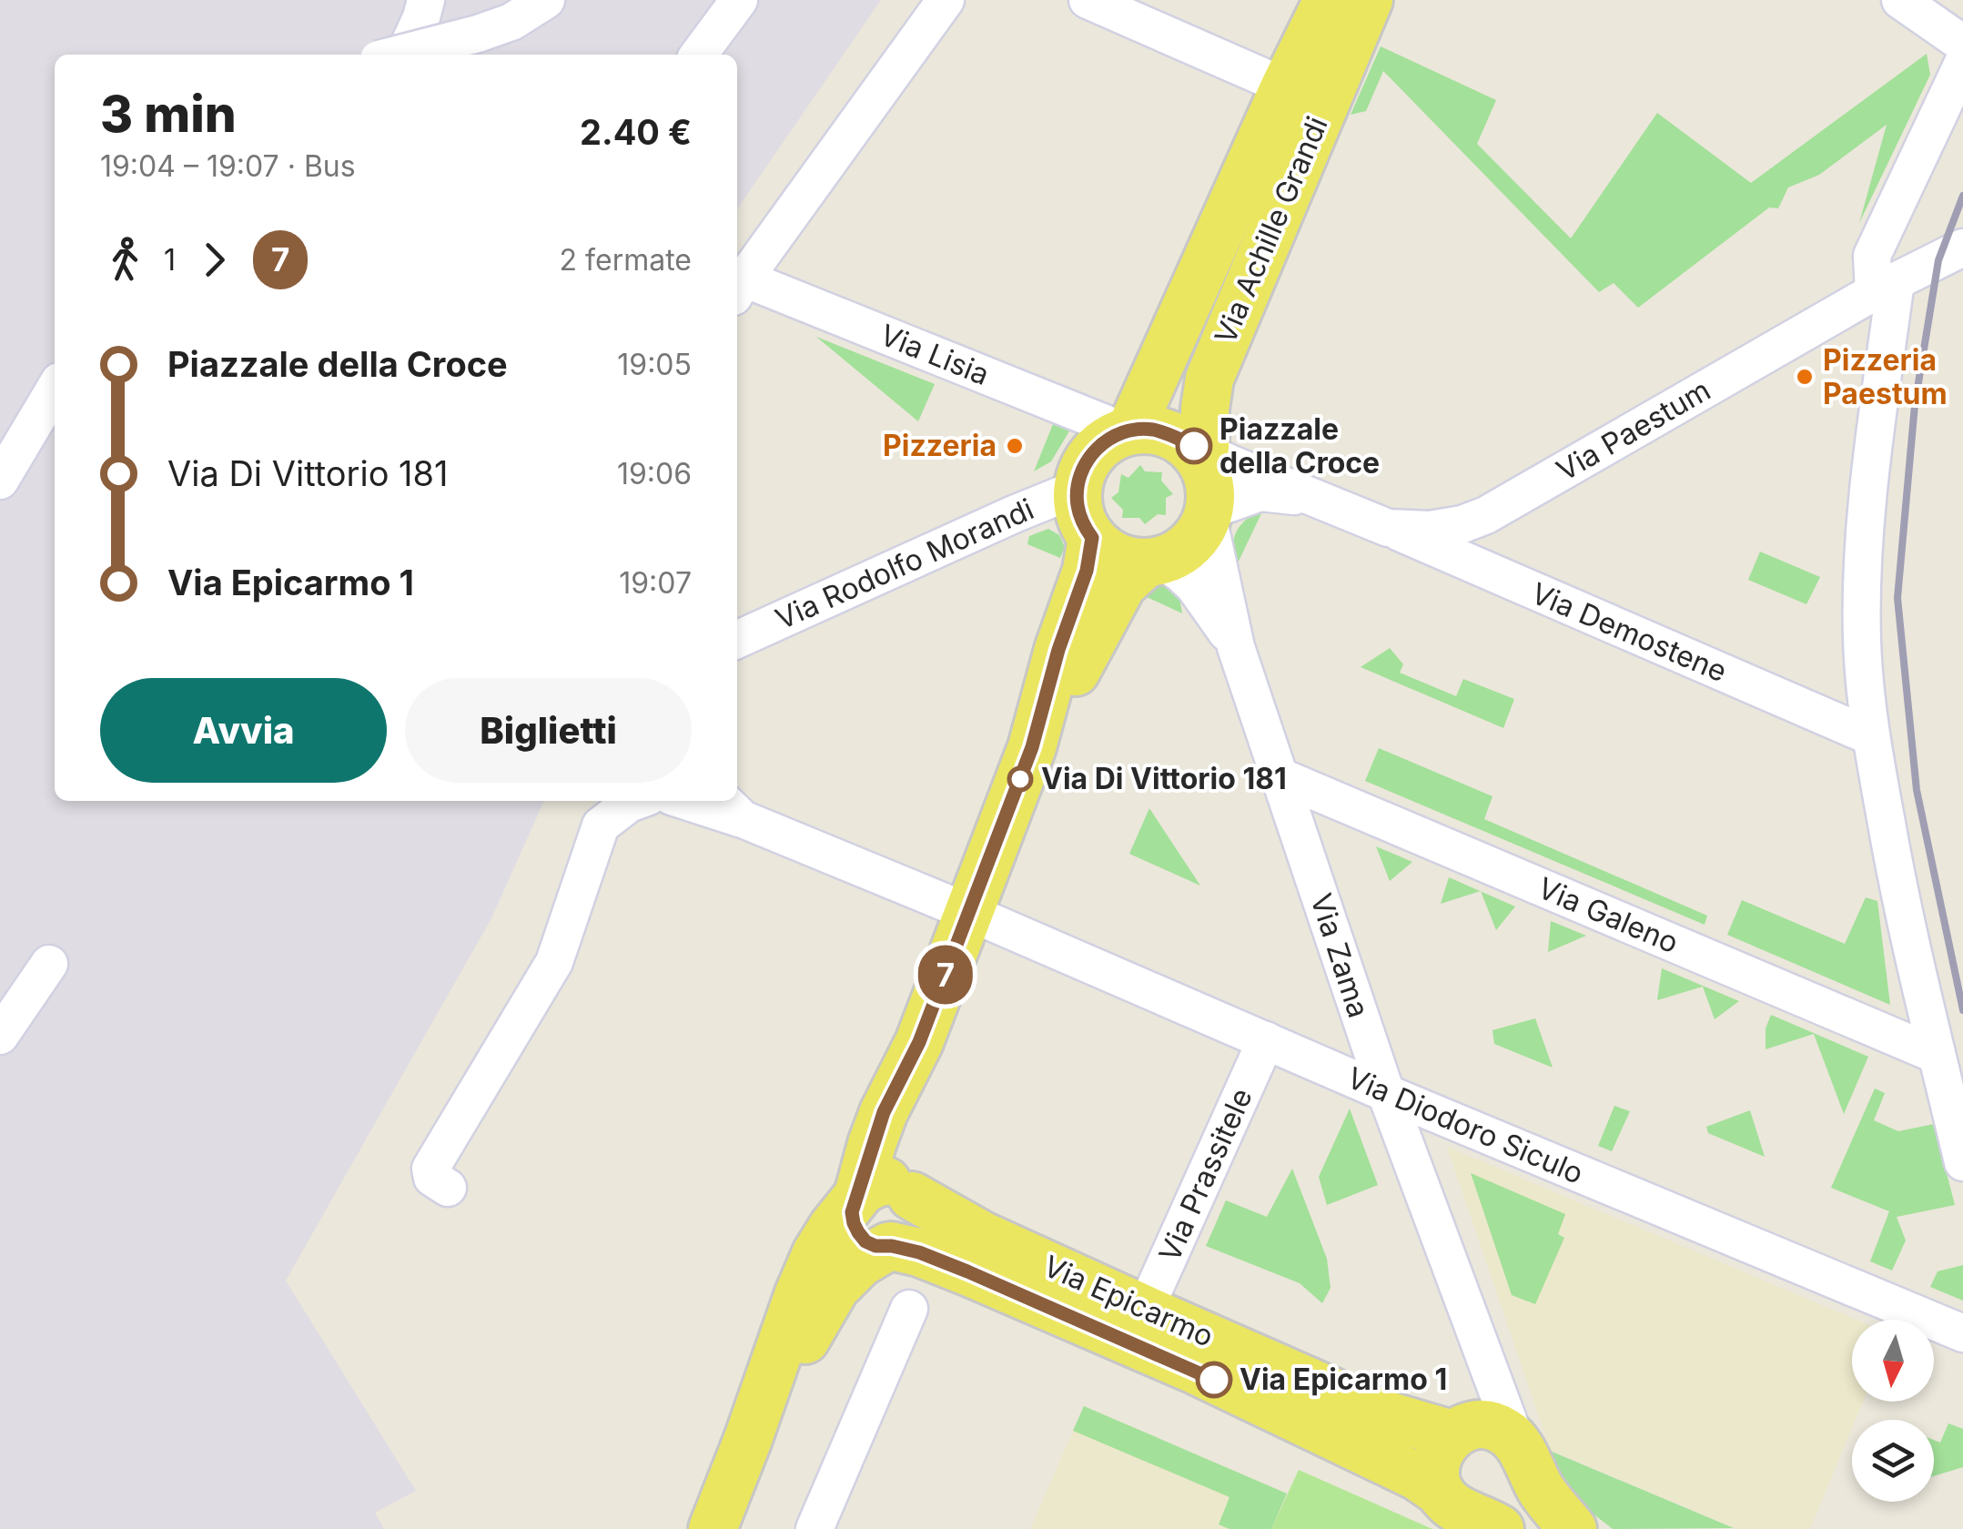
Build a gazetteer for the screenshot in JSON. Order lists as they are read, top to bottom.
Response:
{
  "streets": {
    "main road": ["Via Achille Grandi", "Via Epicarmo"],
    "street": [
      "Via Lisia",
      "Via Paestum",
      "Via Rodolfo Morandi",
      "Via Demostene",
      "Via Galeno",
      "Via Zama",
      "Via Diodoro Siculo",
      "Via Prassitele"
    ]
  },
  "crossings": [
    ["Via Achille Grandi", "Via Lisia"],
    ["Via Achille Grandi", "Via Paestum"],
    ["Via Achille Grandi", "Via Rodolfo Morandi"],
    ["Via Lisia", "Via Paestum"],
    ["Via Lisia", "Via Rodolfo Morandi"],
    ["Via Paestum", "Via Rodolfo Morandi"],
    ["Via Paestum", "Via Demostene"],
    ["Via Galeno", "Via Zama"],
    ["Via Zama", "Via Diodoro Siculo"],
    ["Via Zama", "Via Epicarmo"],
    ["Via Diodoro Siculo", "Via Prassitele"],
    ["Via Prassitele", "Via Epicarmo"]
  ],
  "places": [
    "Pizzeria Paestum",
    "Pizzeria",
    "Piazzale della Croce",
    "Via Di Vittorio 181",
    "Via Epicarmo 1"
  ],
  "lines": ["bus line 7"],
  "north": "bottom",
  "page": {
    "on_map": "7",
    "heading": ["3 min", "19:04 – 19:07 · Bus", "2.40 €"],
    "legs": ["1", "7", "2 fermate"],
    "list": [
      {
        "name": "Piazzale della Croce",
        "value": "19:05"
      },
      {
        "name": "Via Di Vittorio 181",
        "value": "19:06"
      },
      {
        "name": "Via Epicarmo 1",
        "value": "19:07"
      }
    ],
    "buttons": ["Avvia", "Biglietti"]
  }
}
